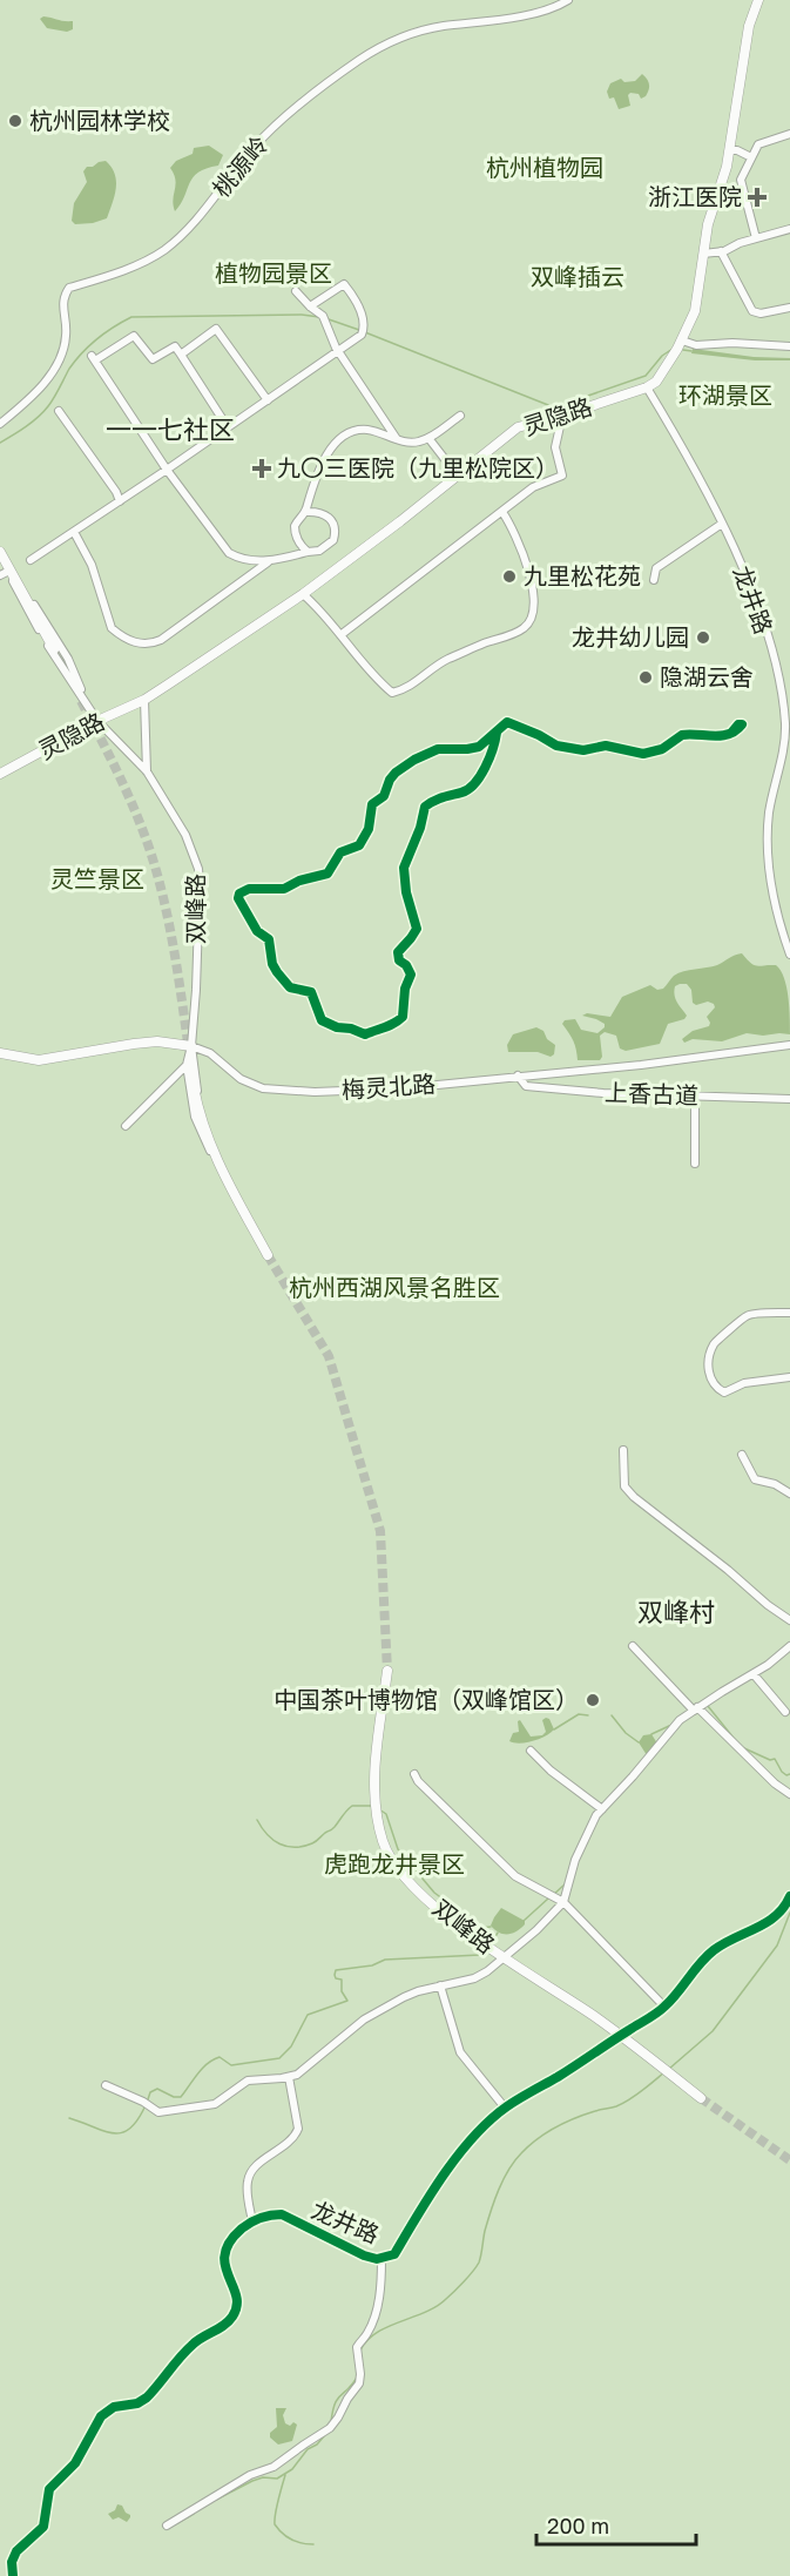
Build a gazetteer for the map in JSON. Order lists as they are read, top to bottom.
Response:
{
  "streets": {
    "main road": ["灵隐路", "双峰路", "梅灵北路"],
    "street": ["桃源岭", "龙井路", "上香古道"]
  },
  "crossings": [
    ["灵隐路", "龙井路"],
    ["灵隐路", "双峰路"],
    ["龙井路", "双峰路"],
    ["双峰路", "梅灵北路"],
    ["梅灵北路", "上香古道"]
  ],
  "districts": ["一一七社区", "双峰村"],
  "parks": [
    "杭州植物园",
    "植物园景区",
    "双峰插云",
    "环湖景区",
    "灵竺景区",
    "杭州西湖风景名胜区",
    "虎跑龙井景区"
  ],
  "places": {
    "other": [
      "杭州园林学校",
      "九里松花苑",
      "龙井幼儿园",
      "隐湖云舍",
      "中国茶叶博物馆（双峰馆区）"
    ],
    "health": ["浙江医院", "九〇三医院（九里松院区）"]
  },
  "scale_bar": "200 m"
}
